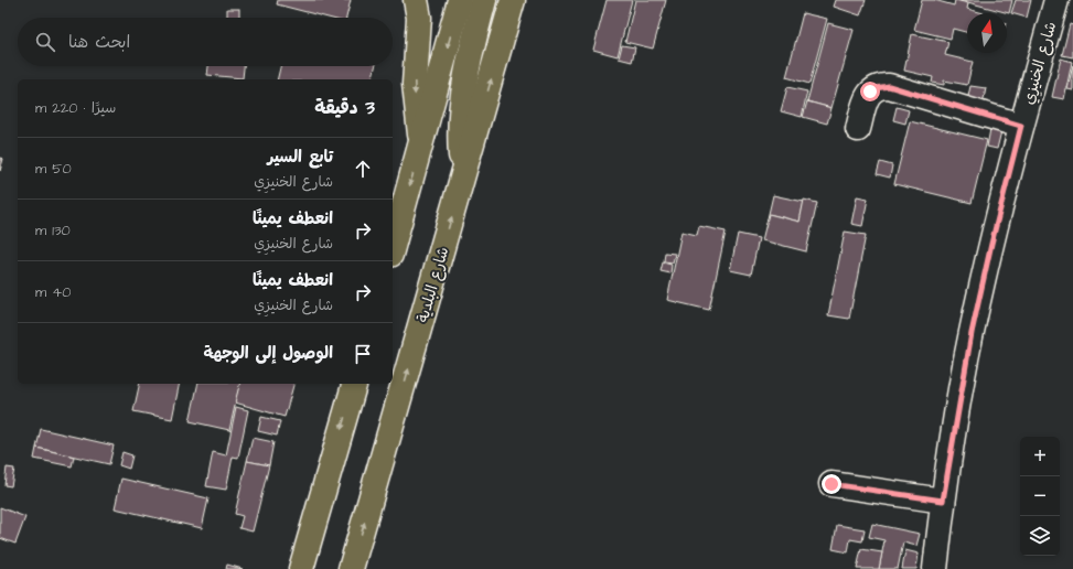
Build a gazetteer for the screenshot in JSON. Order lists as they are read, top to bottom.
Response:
{
  "streets": {
    "main road": ["شارع البلدية"],
    "street": ["شارع الخنيزِي"]
  },
  "north": "top",
  "page": {
    "search": "ابحث هنا",
    "heading": ["3 دقيقة", "سيرًا · 220 m"],
    "list": [
      ["تابع السير", "شارع الخنيزِي", "50 m"],
      ["انعطف يمينًا", "شارع الخنيزِي", "130 m"],
      ["انعطف يمينًا", "شارع الخنيزِي", "40 m"],
      "الوصول إلى الوجهة"
    ],
    "map_buttons": ["+", "−"]
  }
}
